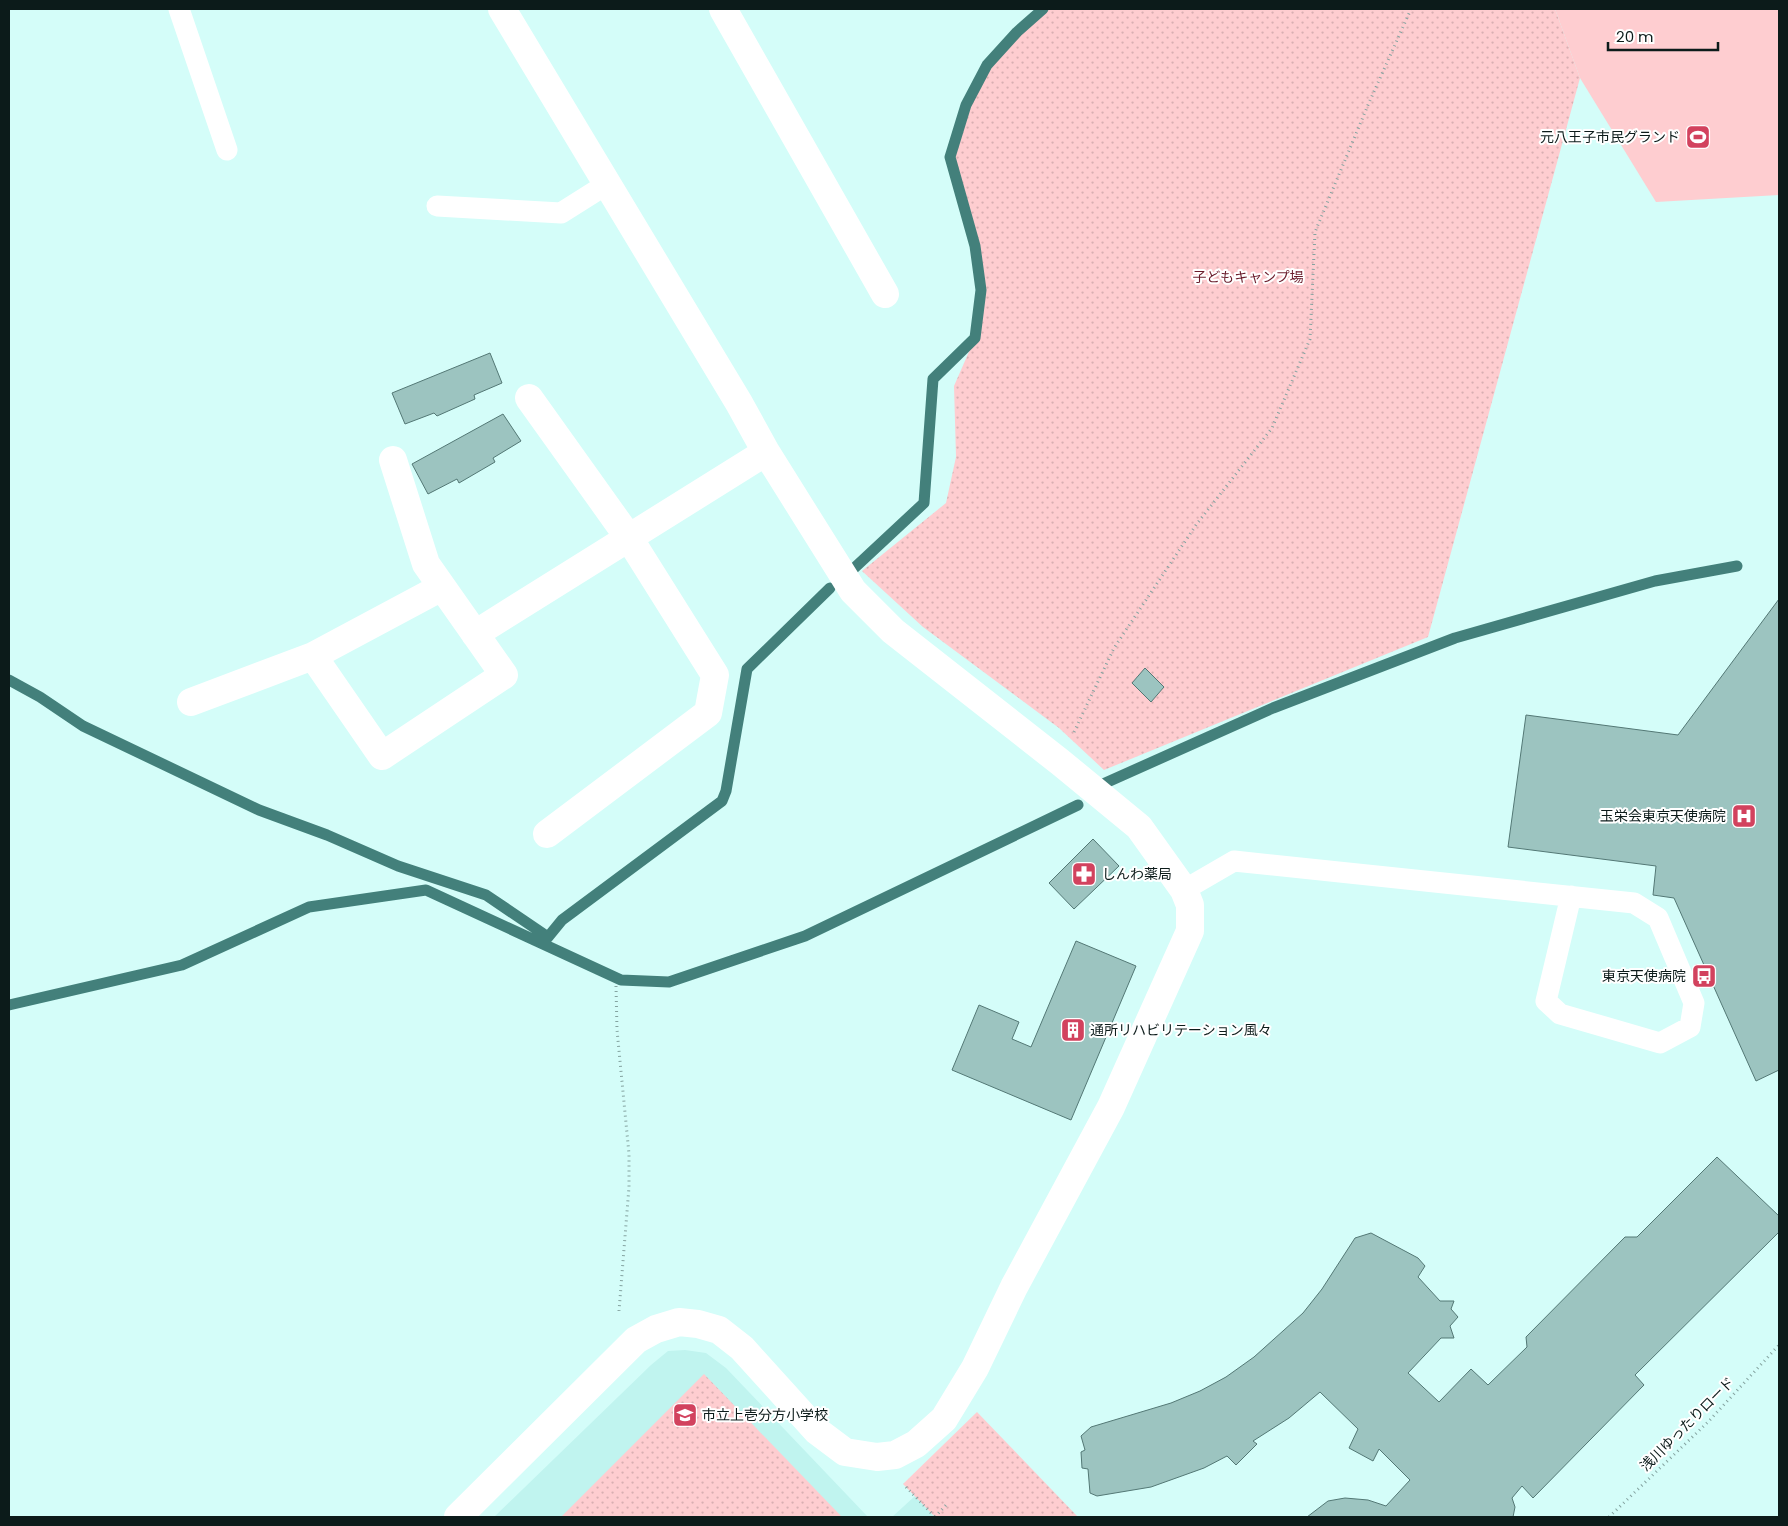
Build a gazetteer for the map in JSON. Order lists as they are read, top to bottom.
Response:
{
  "streets": {
    "path": ["浅川ゆったりロード"]
  },
  "parks": ["子どもキャンプ場"],
  "places": {
    "sports": ["元八王子市民グランド"],
    "hospital": ["玉栄会東京天使病院"],
    "pharmacy": ["しんわ薬局"],
    "bus stop": ["東京天使病院"],
    "building": ["通所リハビリテーション風々"],
    "school or university": ["市立上壱分方小学校"]
  },
  "scale_bar": "20 m"
}
